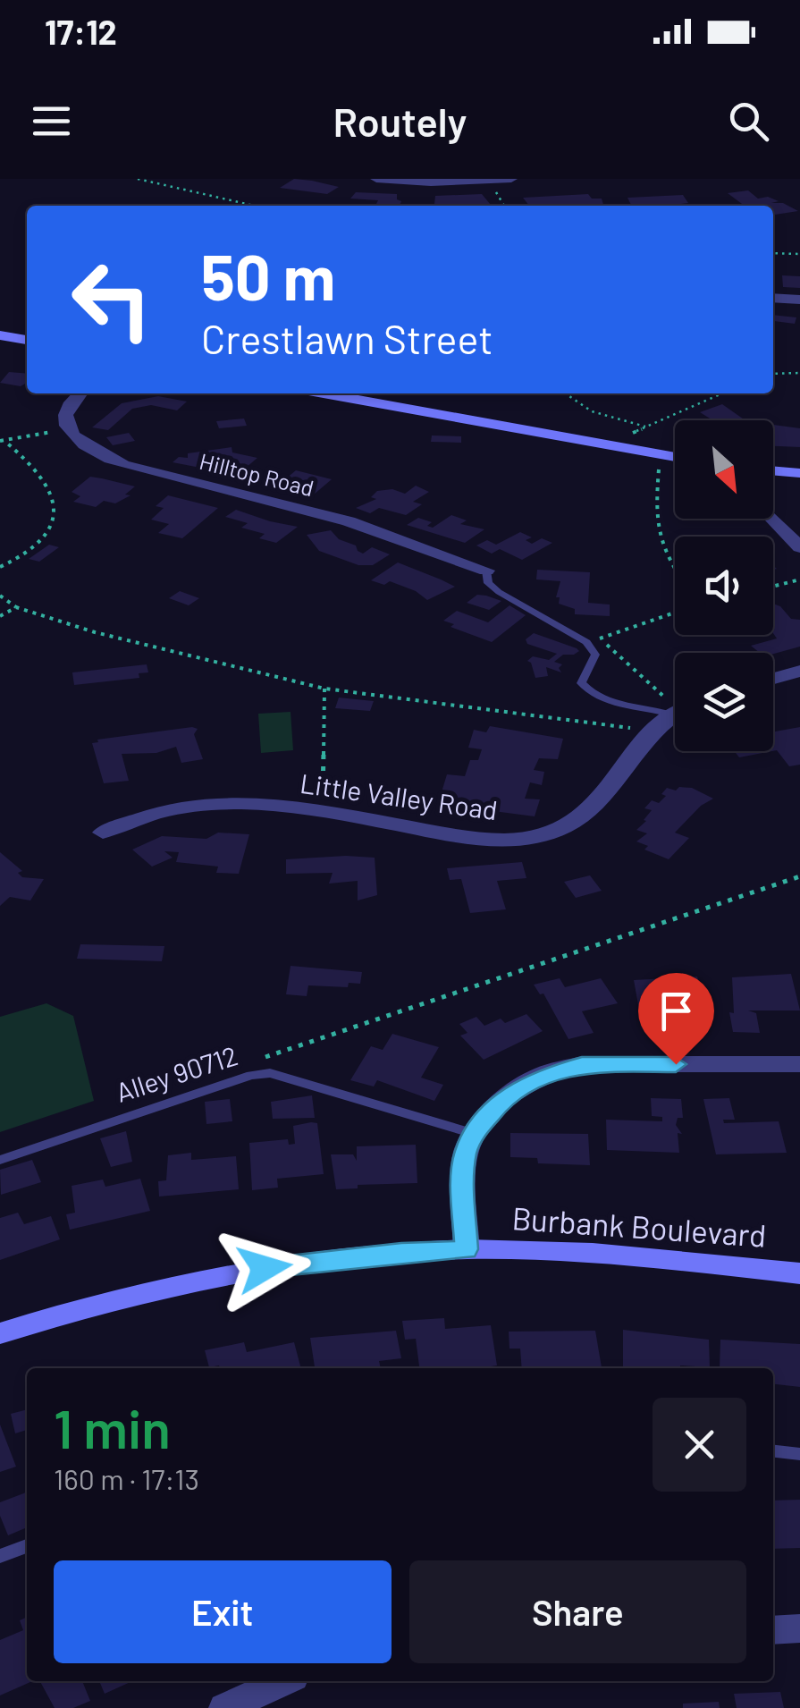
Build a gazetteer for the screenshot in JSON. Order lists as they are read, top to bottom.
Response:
{
  "streets": {
    "street": ["Hilltop Road", "Little Valley Road", "Burbank Boulevard"],
    "lane": ["Alley 90712"]
  },
  "north": "bottom right",
  "page": {
    "status": "17:12",
    "header": "Routely",
    "turn": ["50 m", "Crestlawn Street"],
    "heading": ["1 min", "160 m · 17:13"],
    "buttons": ["Exit", "Share"]
  }
}
